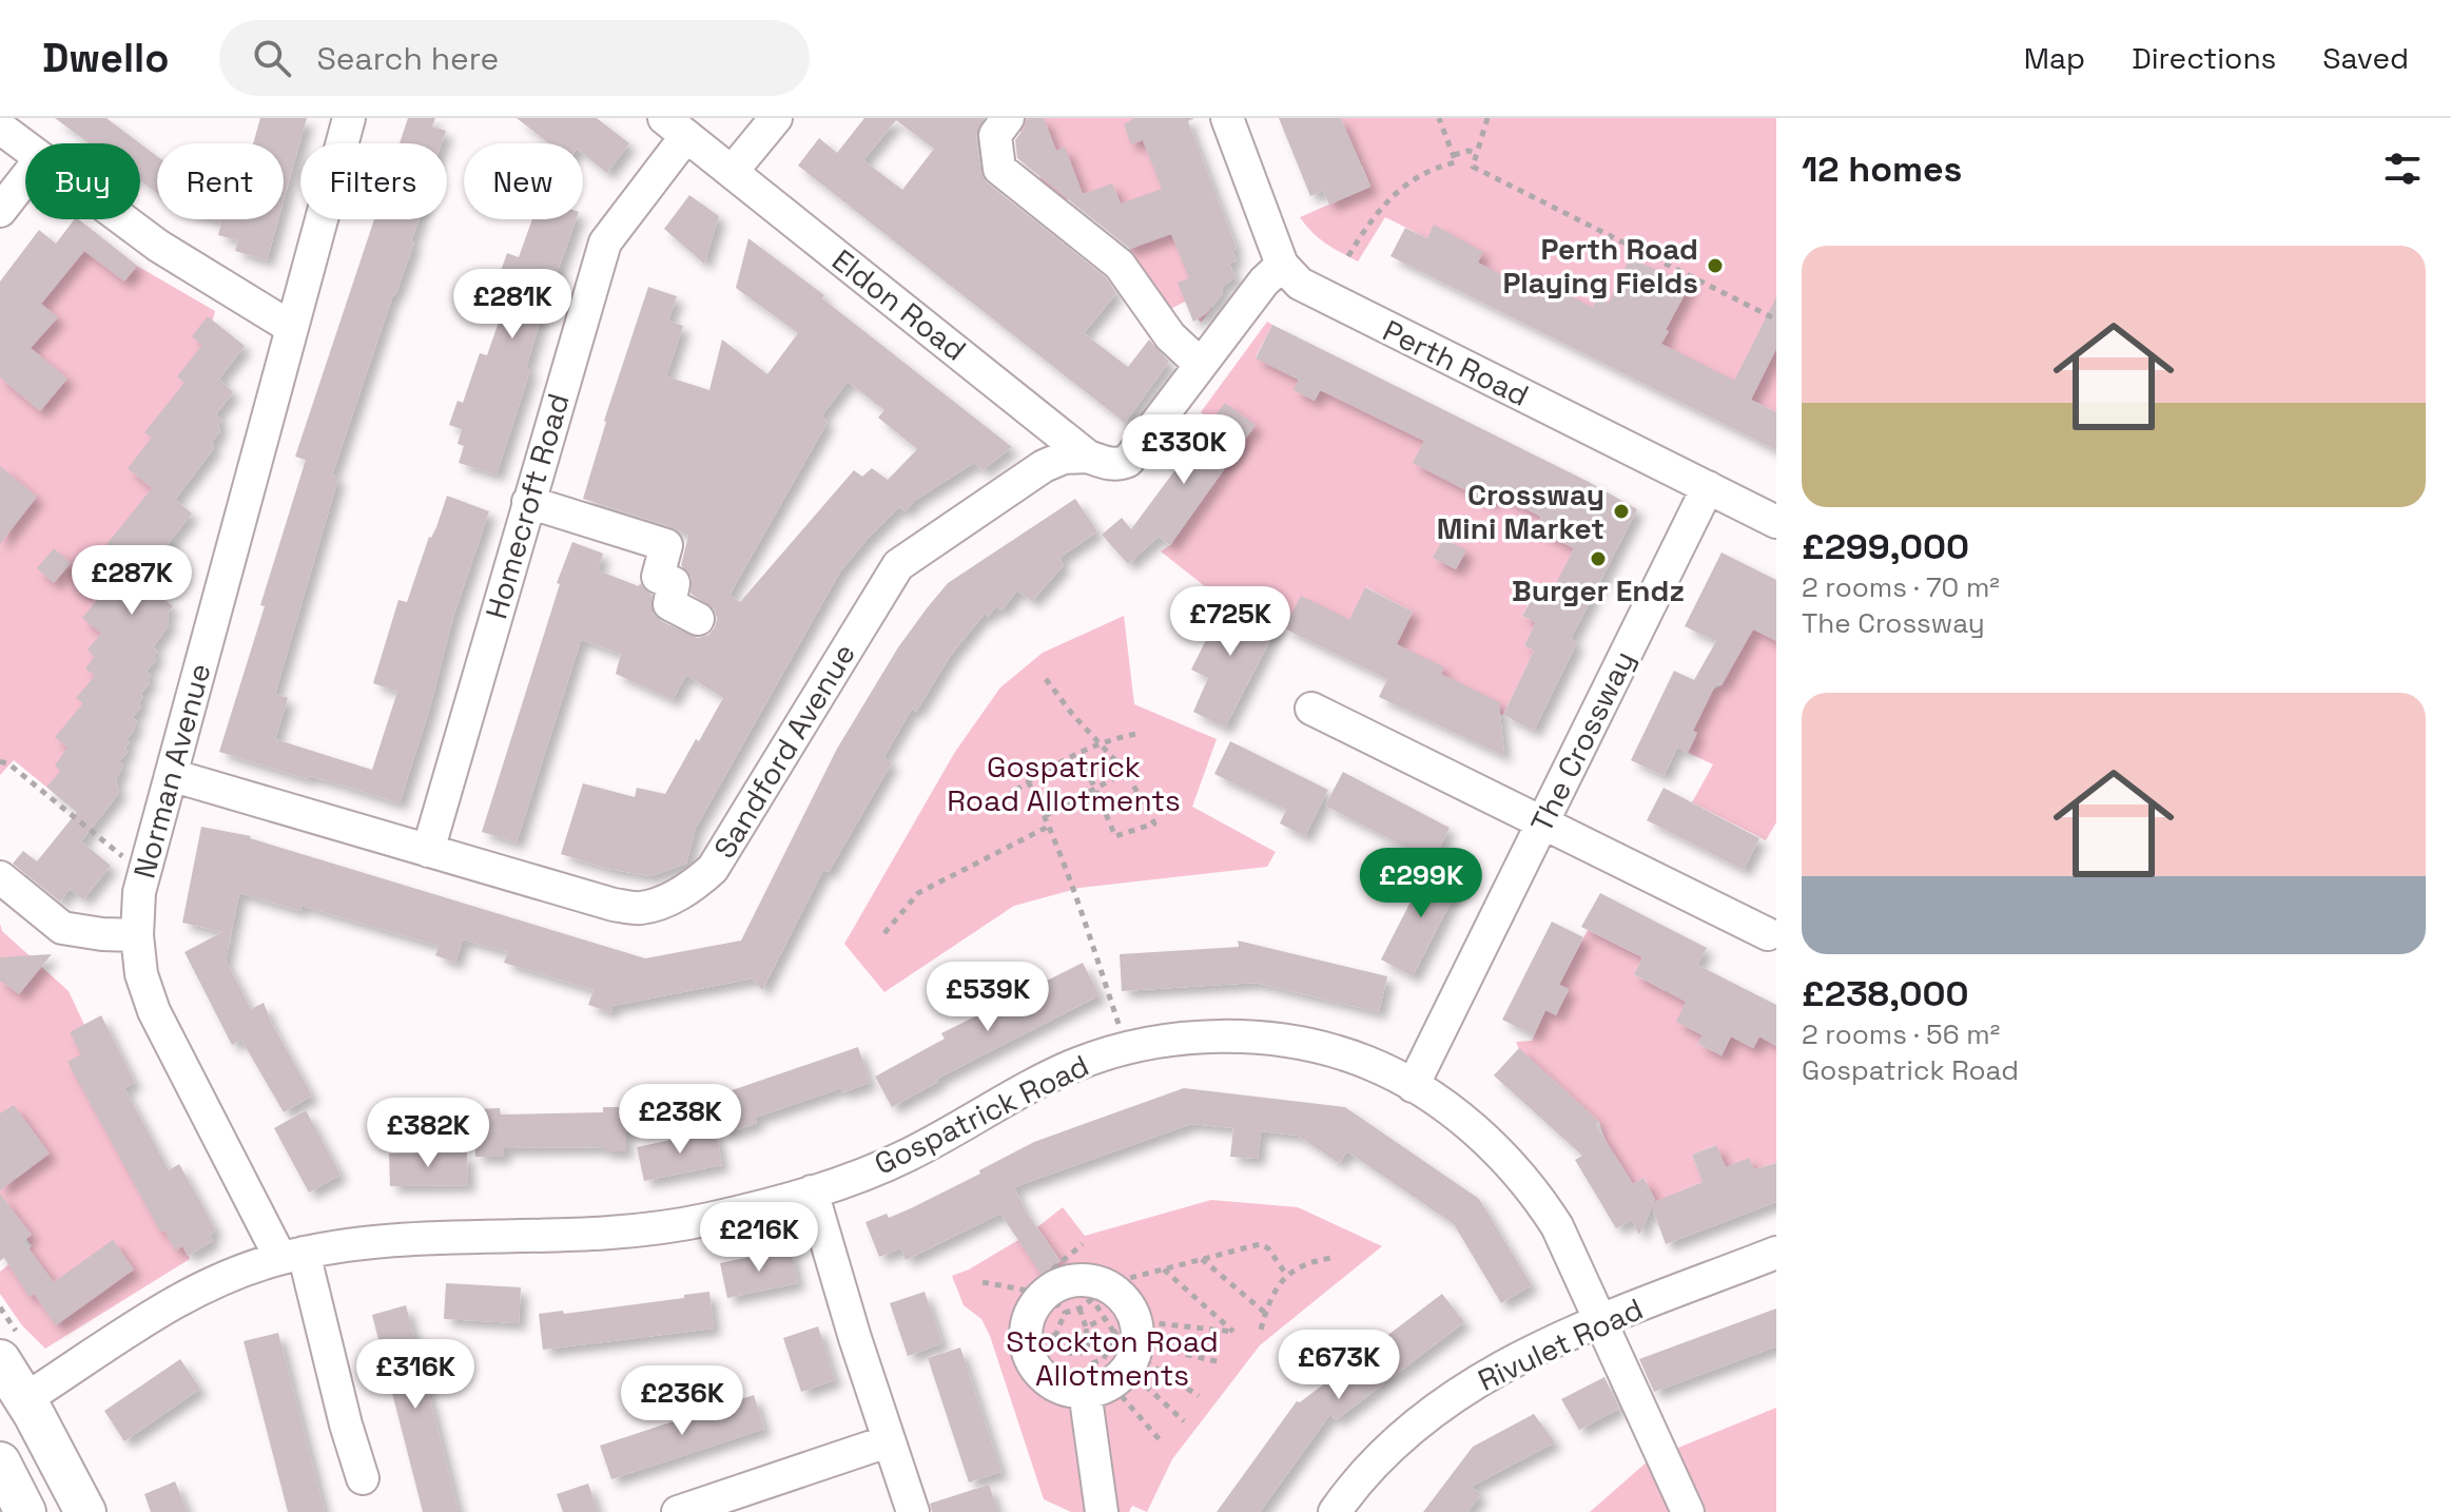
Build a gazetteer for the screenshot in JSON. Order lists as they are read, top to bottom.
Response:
{
  "streets": {
    "street": [
      "Eldon Road",
      "Perth Road",
      "Homecroft Road",
      "The Crossway",
      "Sandford Avenue",
      "Norman Avenue",
      "Gospatrick Road",
      "Rivulet Road"
    ]
  },
  "crossings": [
    ["Eldon Road", "Homecroft Road"],
    ["Eldon Road", "Sandford Avenue"],
    ["Perth Road", "The Crossway"],
    ["Homecroft Road", "Sandford Avenue"],
    ["The Crossway", "Gospatrick Road"],
    ["Sandford Avenue", "Norman Avenue"],
    ["Norman Avenue", "Gospatrick Road"],
    ["Gospatrick Road", "Rivulet Road"]
  ],
  "parks": ["Gospatrick Road Allotments", "Stockton Road Allotments"],
  "places": ["Perth Road Playing Fields", "Crossway Mini Market", "Burger Endz"],
  "page": {
    "header": "Dwello",
    "search": "Search here",
    "nav": ["Map", "Directions", "Saved"],
    "heading": "12 homes",
    "chip": [
      "Buy",
      "Rent",
      "Filters",
      "New"
    ],
    "list": [
      {
        "name": "£299,000",
        "note": "2 rooms · 70 m² · The Crossway"
      },
      {
        "name": "£238,000",
        "note": "2 rooms · 56 m² · Gospatrick Road"
      }
    ],
    "price": [
      "£281K",
      "£330K",
      "£287K",
      "£725K",
      "£299K",
      "£539K",
      "£238K",
      "£382K",
      "£216K",
      "£673K",
      "£316K",
      "£236K"
    ]
  }
}
